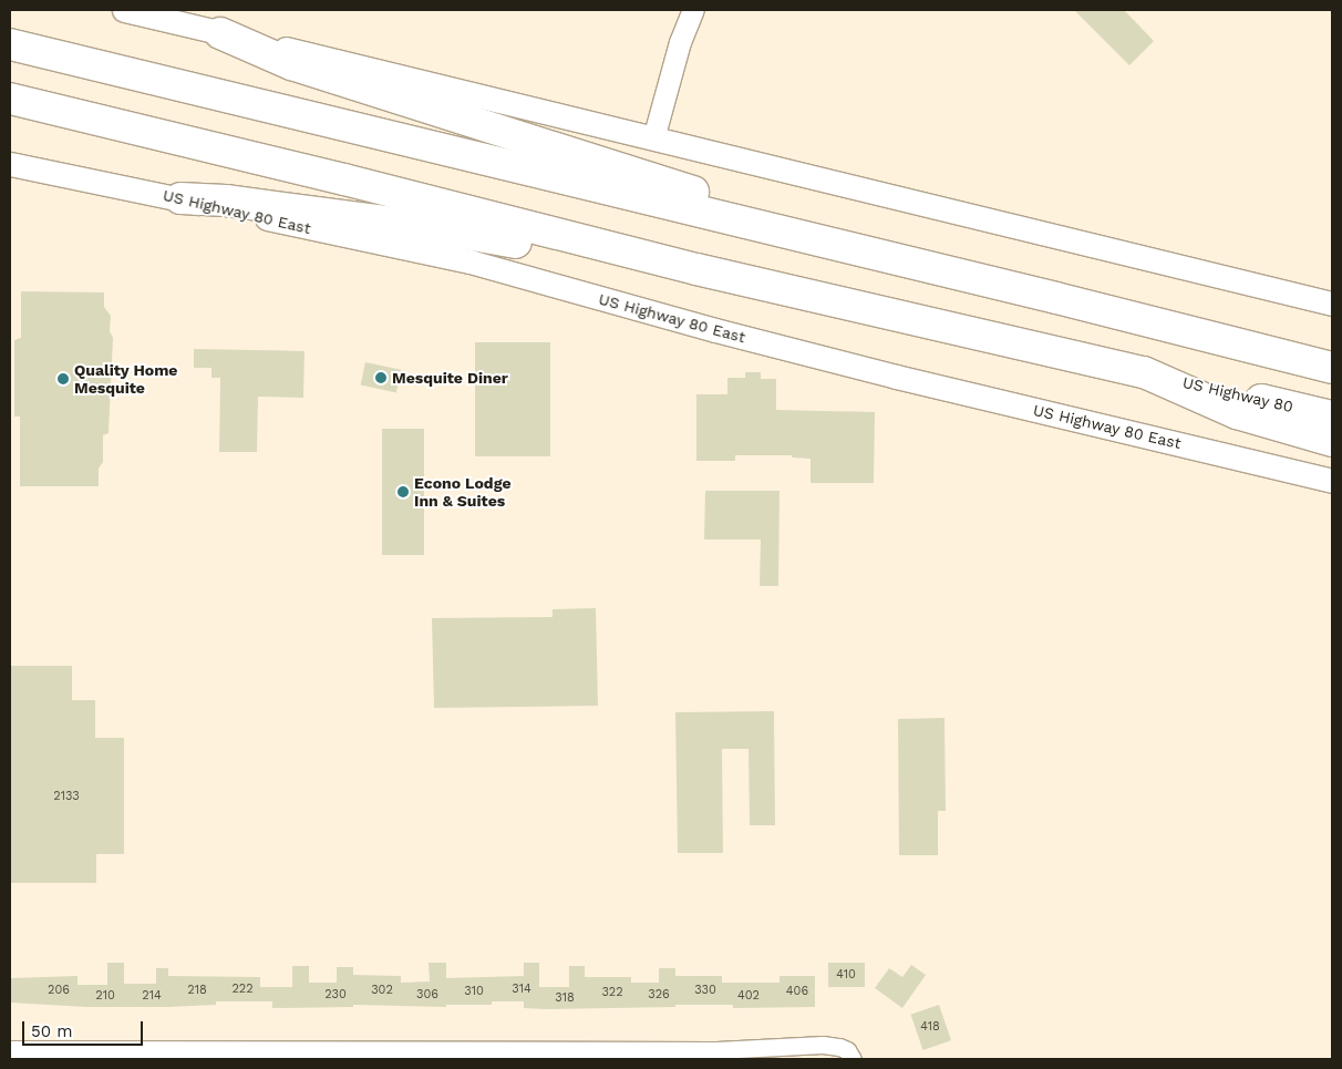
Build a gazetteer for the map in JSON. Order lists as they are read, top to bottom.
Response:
{
  "streets": {
    "highway": ["US Highway 80"],
    "main road": ["US Highway 80 East"]
  },
  "places": ["Mesquite Diner", "Quality Home Mesquite", "Econo Lodge Inn & Suites"],
  "house_numbers": [
    "2133",
    "410",
    "222",
    "314",
    "206",
    "218",
    "302",
    "330",
    "310",
    "406",
    "322",
    "230",
    "306",
    "326",
    "210",
    "214",
    "402",
    "318",
    "418"
  ],
  "scale_bar": "50 m"
}
